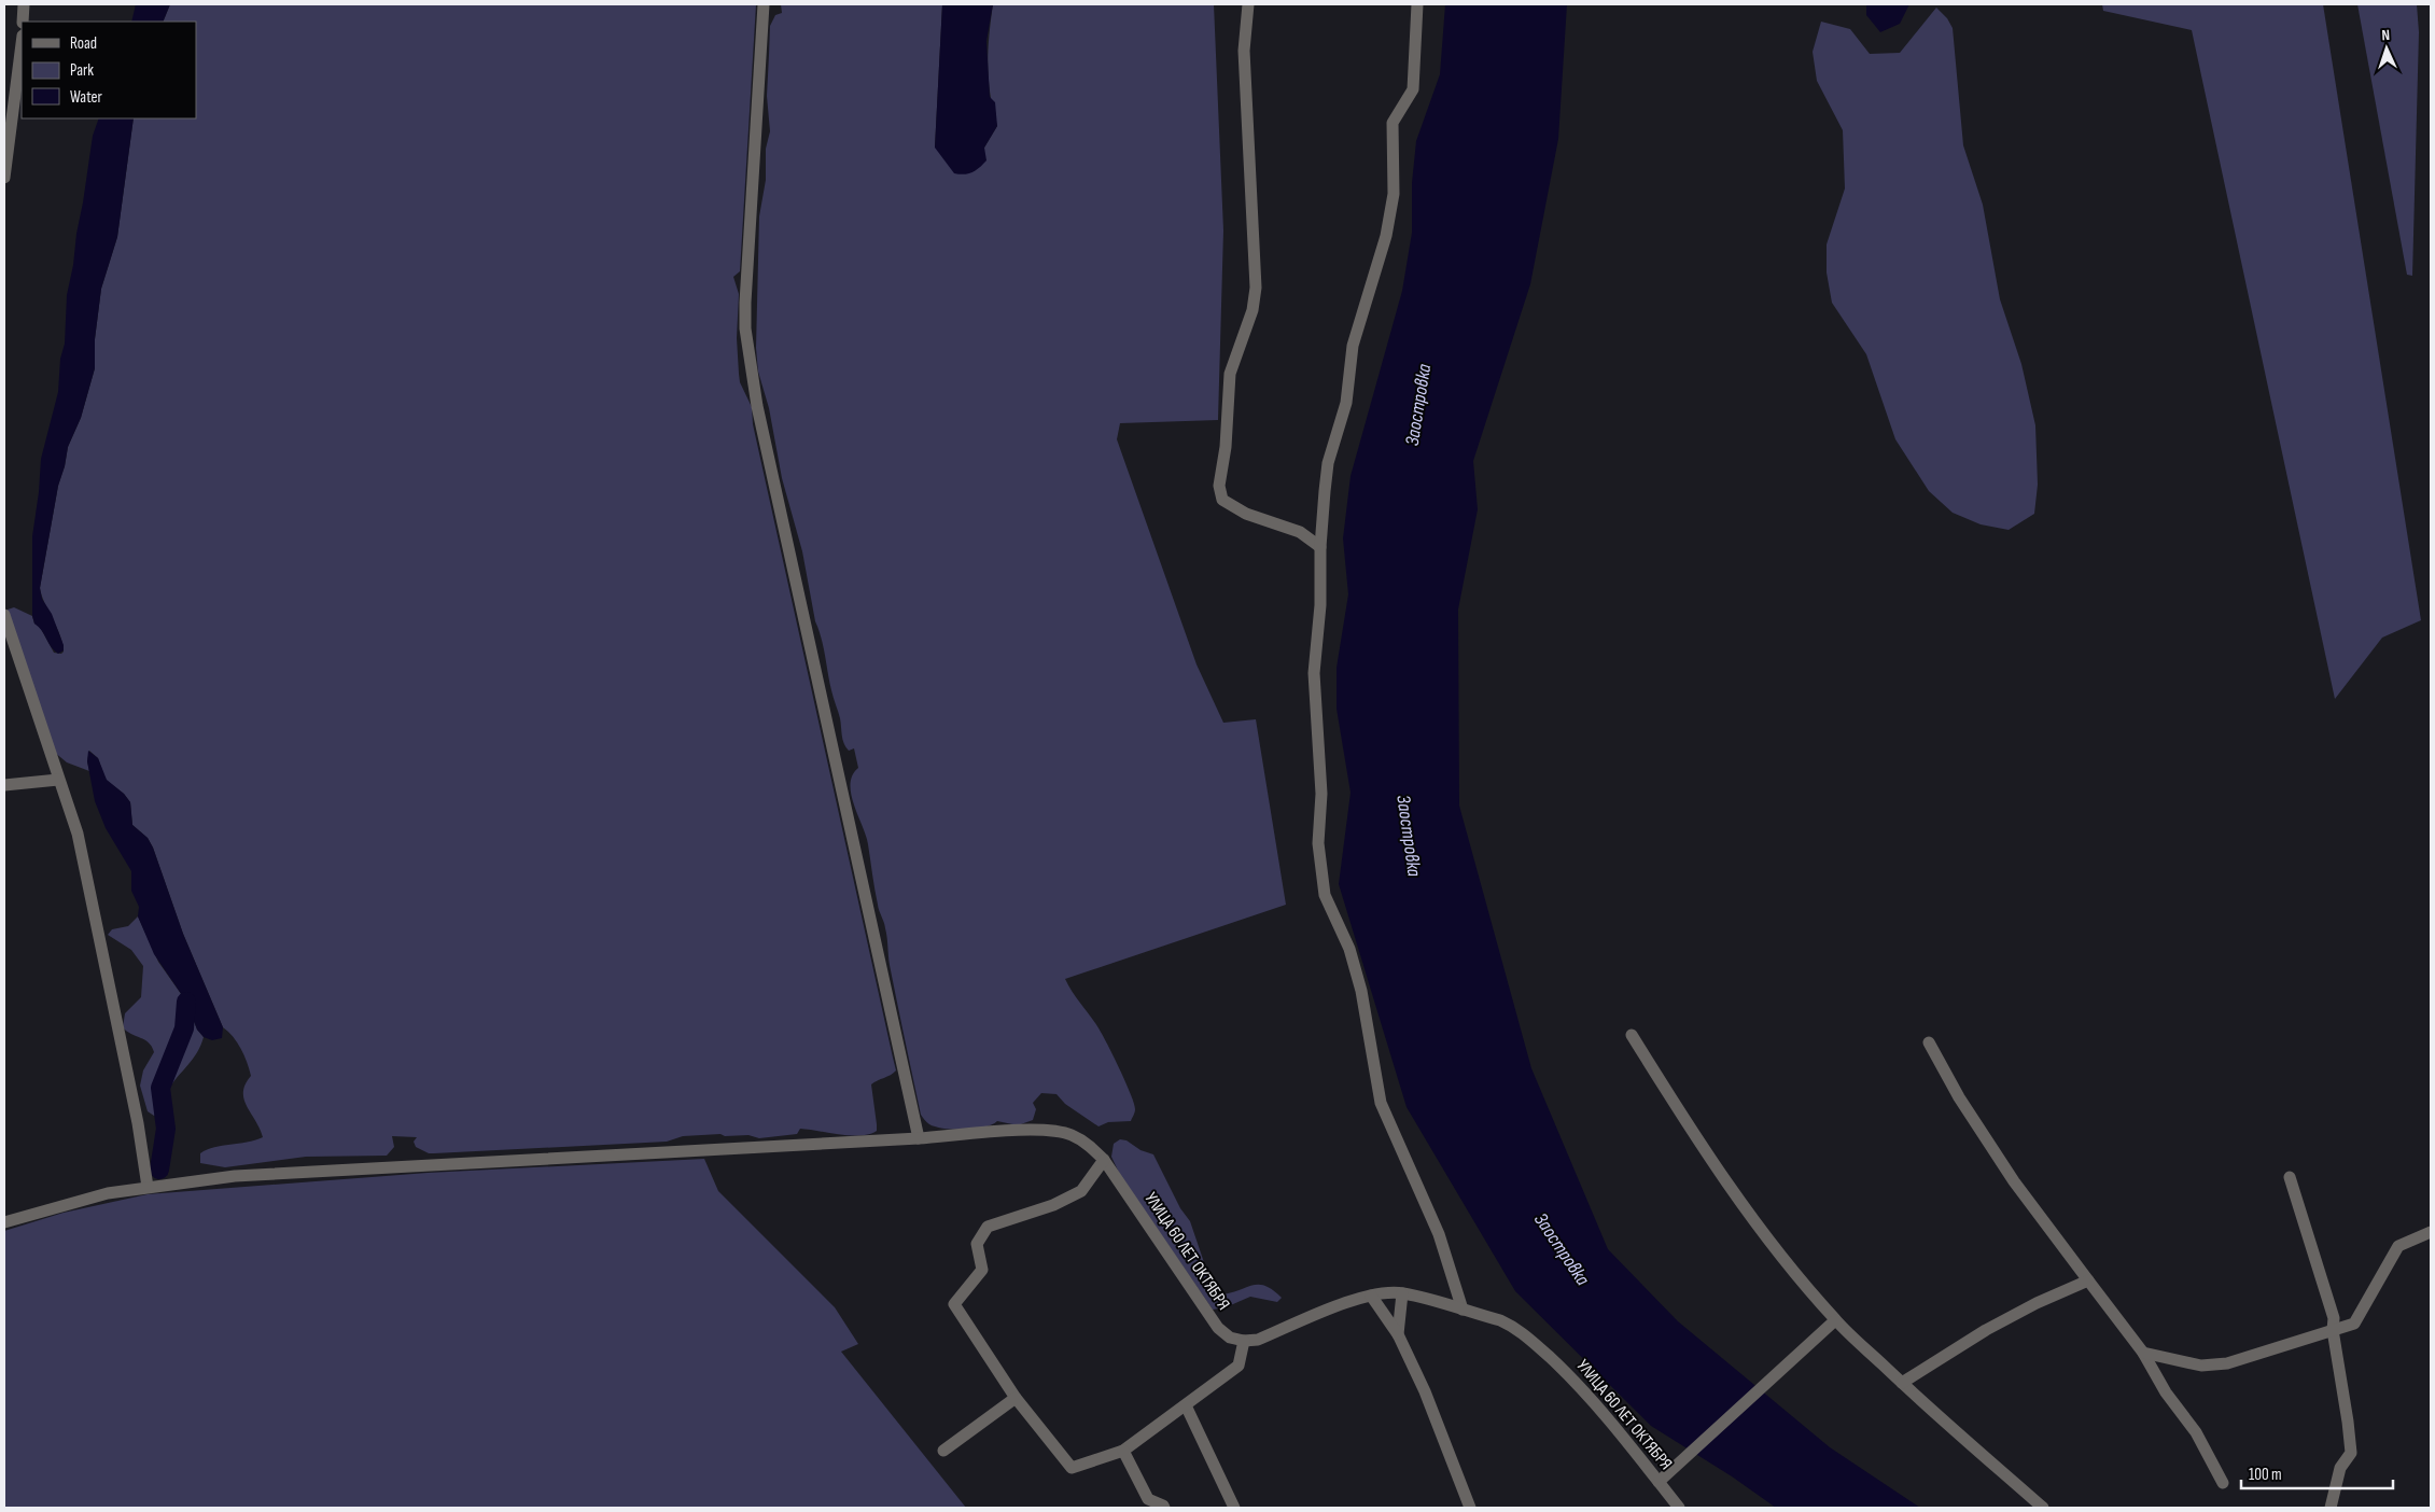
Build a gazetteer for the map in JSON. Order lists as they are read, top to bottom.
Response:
{
  "streets": {
    "street": ["УЛИЦА 60 ЛЕТ ОКТЯБРЯ"]
  },
  "water": ["Заостровка"],
  "legend": ["Road", "Park", "Water"],
  "scale_bar": "100 m",
  "north": "top"
}
